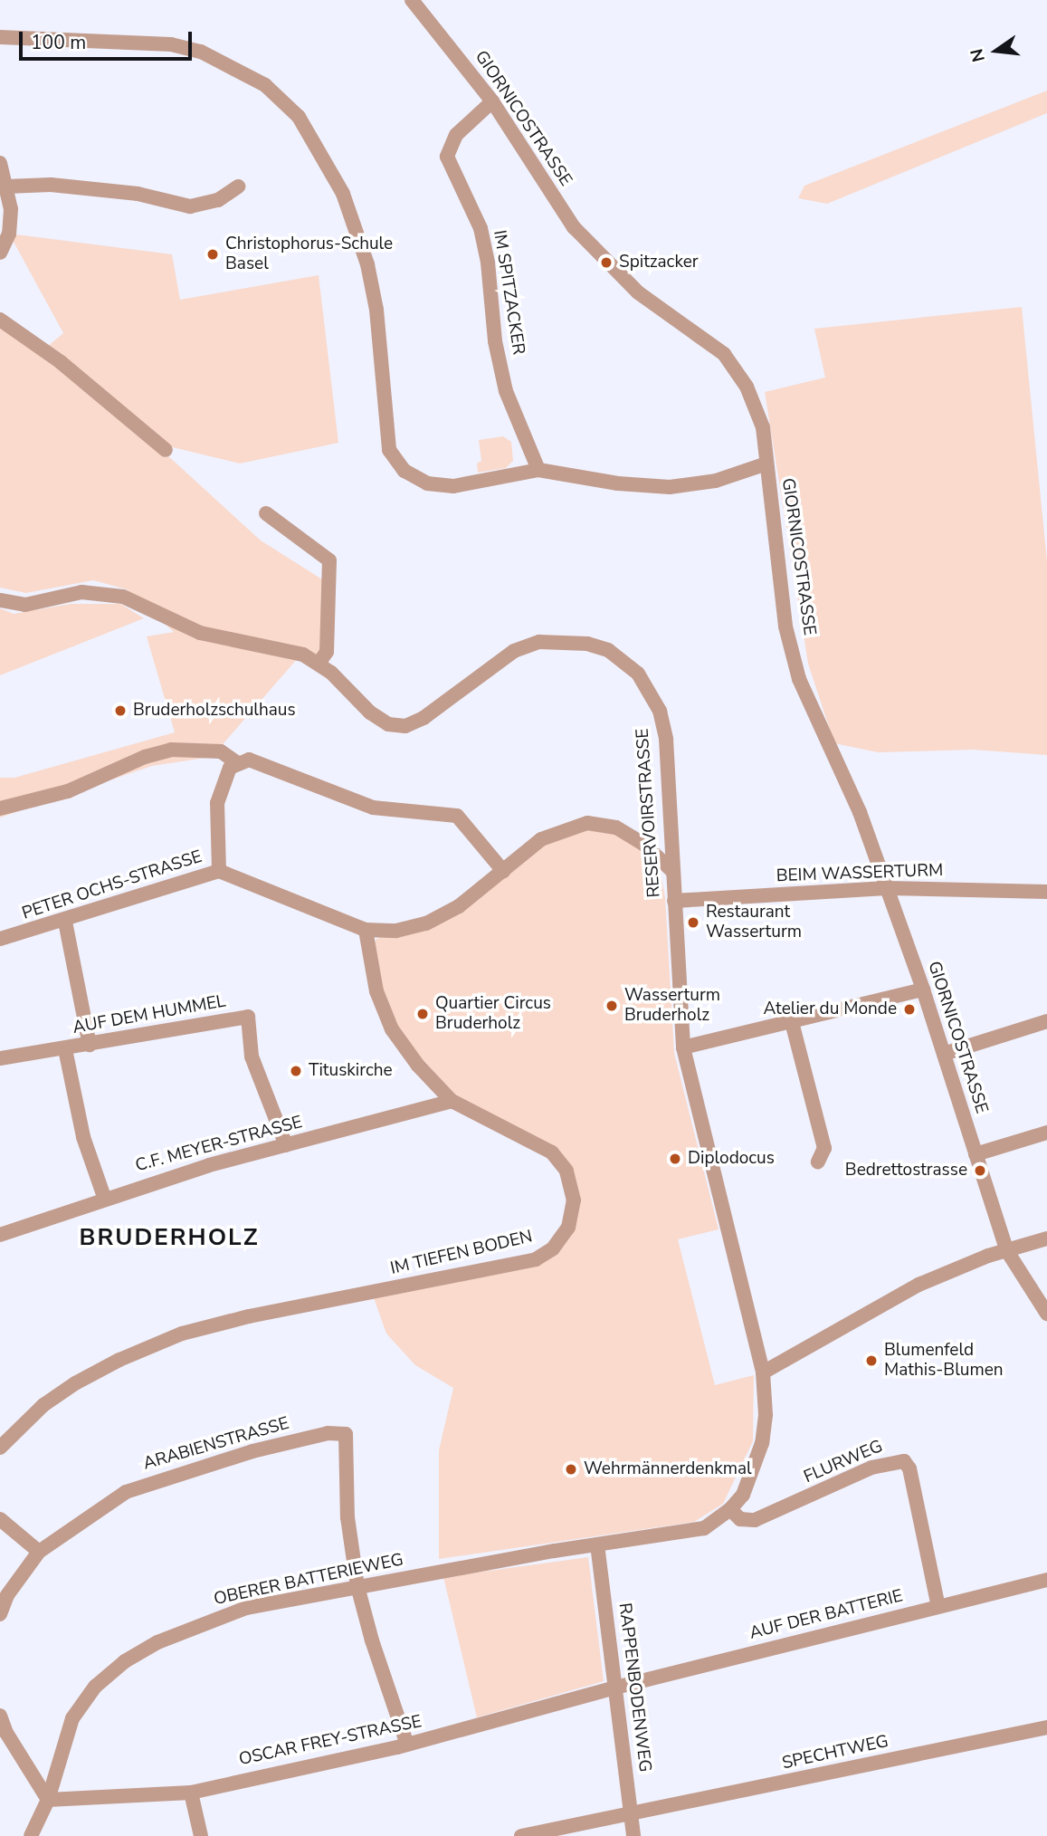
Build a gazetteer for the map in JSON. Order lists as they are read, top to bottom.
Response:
{
  "streets": {
    "street": [
      "GIORNICOSTRASSE",
      "IM SPITZACKER",
      "RESERVOIRSTRASSE",
      "BEIM WASSERTURM",
      "PETER OCHS-STRASSE",
      "AUF DEM HUMMEL",
      "C.F. MEYER-STRASSE",
      "IM TIEFEN BODEN",
      "ARABIENSTRASSE",
      "FLURWEG",
      "OBERER BATTERIEWEG",
      "AUF DER BATTERIE",
      "RAPPENBODENWEG",
      "OSCAR FREY-STRASSE",
      "SPECHTWEG"
    ]
  },
  "crossings": [
    ["GIORNICOSTRASSE", "IM SPITZACKER"],
    ["GIORNICOSTRASSE", "BEIM WASSERTURM"],
    ["RESERVOIRSTRASSE", "BEIM WASSERTURM"],
    ["RESERVOIRSTRASSE", "PETER OCHS-STRASSE"],
    ["RESERVOIRSTRASSE", "FLURWEG"],
    ["RESERVOIRSTRASSE", "OBERER BATTERIEWEG"],
    ["RESERVOIRSTRASSE", "RAPPENBODENWEG"],
    ["PETER OCHS-STRASSE", "IM TIEFEN BODEN"],
    ["AUF DEM HUMMEL", "C.F. MEYER-STRASSE"],
    ["C.F. MEYER-STRASSE", "IM TIEFEN BODEN"],
    ["ARABIENSTRASSE", "OBERER BATTERIEWEG"],
    ["FLURWEG", "AUF DER BATTERIE"],
    ["OBERER BATTERIEWEG", "RAPPENBODENWEG"],
    ["OBERER BATTERIEWEG", "OSCAR FREY-STRASSE"],
    ["AUF DER BATTERIE", "RAPPENBODENWEG"],
    ["AUF DER BATTERIE", "OSCAR FREY-STRASSE"],
    ["RAPPENBODENWEG", "OSCAR FREY-STRASSE"],
    ["RAPPENBODENWEG", "SPECHTWEG"]
  ],
  "districts": ["BRUDERHOLZ"],
  "places": [
    "Christophorus-Schule Basel",
    "Spitzacker",
    "Bruderholzschulhaus",
    "Restaurant Wasserturm",
    "Wasserturm Bruderholz",
    "Atelier du Monde",
    "Quartier Circus Bruderholz",
    "Tituskirche",
    "Diplodocus",
    "Bedrettostrasse",
    "Blumenfeld Mathis-Blumen",
    "Wehrmännerdenkmal"
  ],
  "scale_bar": "100 m",
  "north": "left"
}
